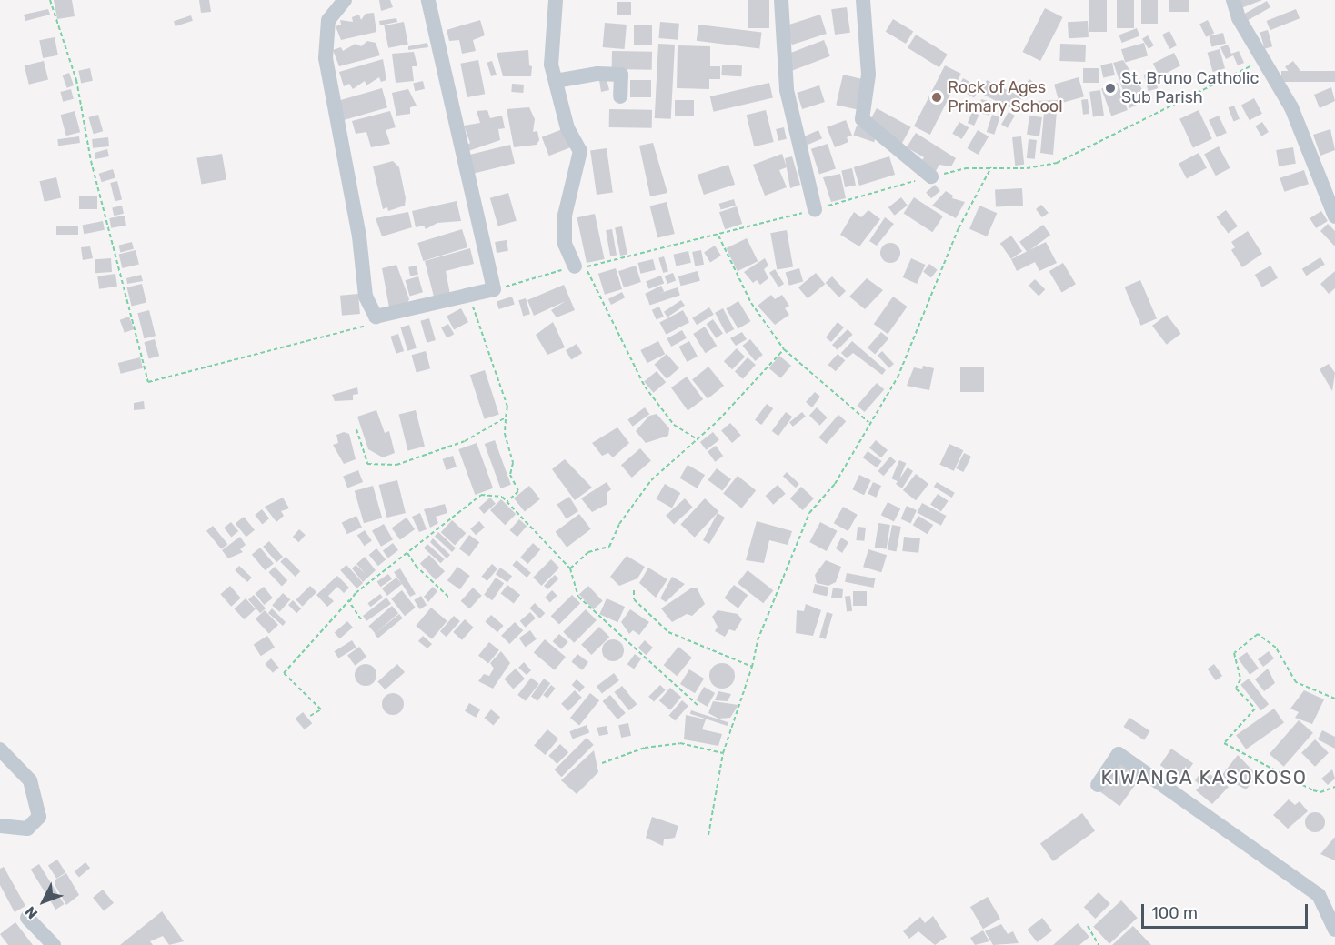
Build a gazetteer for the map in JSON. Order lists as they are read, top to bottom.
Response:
{
  "districts": ["KIWANGA KASOKOSO"],
  "places": ["St. Bruno Catholic Sub Parish", "Rock of Ages Primary School"],
  "scale_bar": "100 m",
  "north": "bottom left"
}
